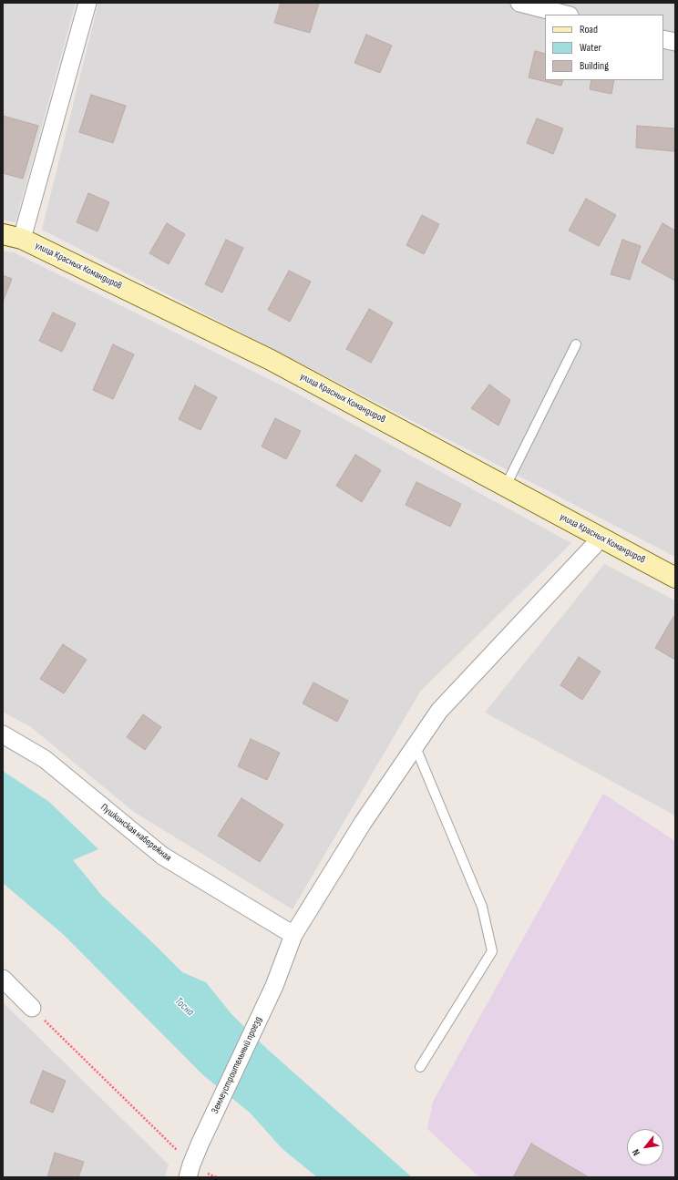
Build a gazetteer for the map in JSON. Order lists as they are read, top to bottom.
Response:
{
  "streets": {
    "street": ["улица Красных Командиров", "Пушкинская набережная", "Землеустроительный проезд"]
  },
  "crossings": [
    ["улица Красных Командиров", "Землеустроительный проезд"],
    ["Пушкинская набережная", "Землеустроительный проезд"]
  ],
  "water": ["Тосна"],
  "legend": ["Road", "Water", "Building"],
  "north": "bottom left"
}
